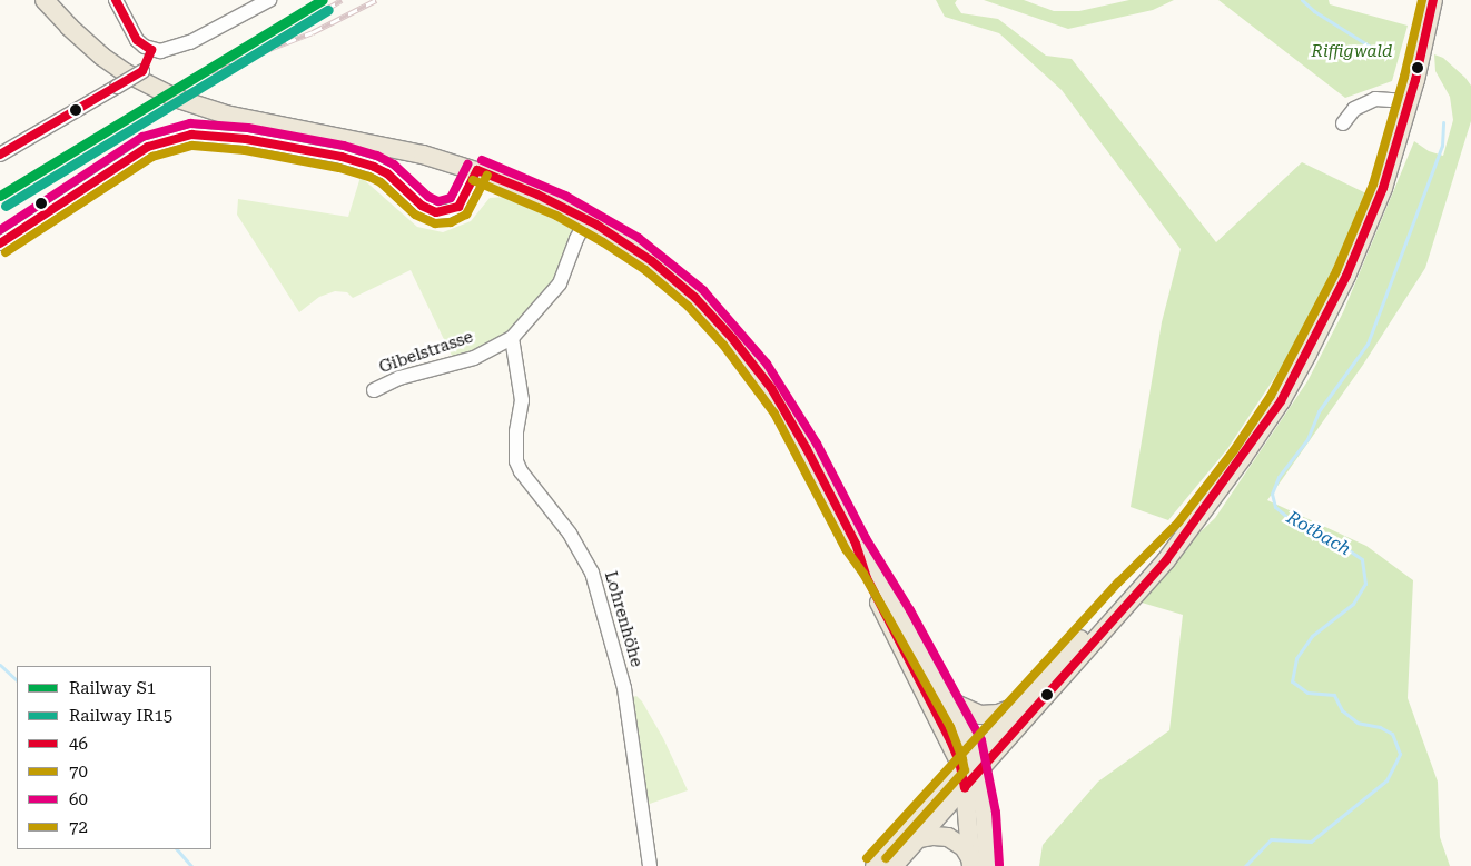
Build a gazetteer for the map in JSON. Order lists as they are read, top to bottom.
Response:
{
  "streets": {
    "street": ["Gibelstrasse", "Lohrenhöhe"]
  },
  "crossings": [
    ["Gibelstrasse", "Lohrenhöhe"]
  ],
  "water": ["Rotbach"],
  "parks": ["Riffigwald"],
  "lines": [
    "rail line S1",
    "transit line 46",
    "transit line 72",
    "rail line IR15",
    "transit line 60",
    "transit line 70"
  ],
  "legend": [
    "Railway S1",
    "Railway IR15",
    "46",
    "70",
    "60",
    "72"
  ]
}
